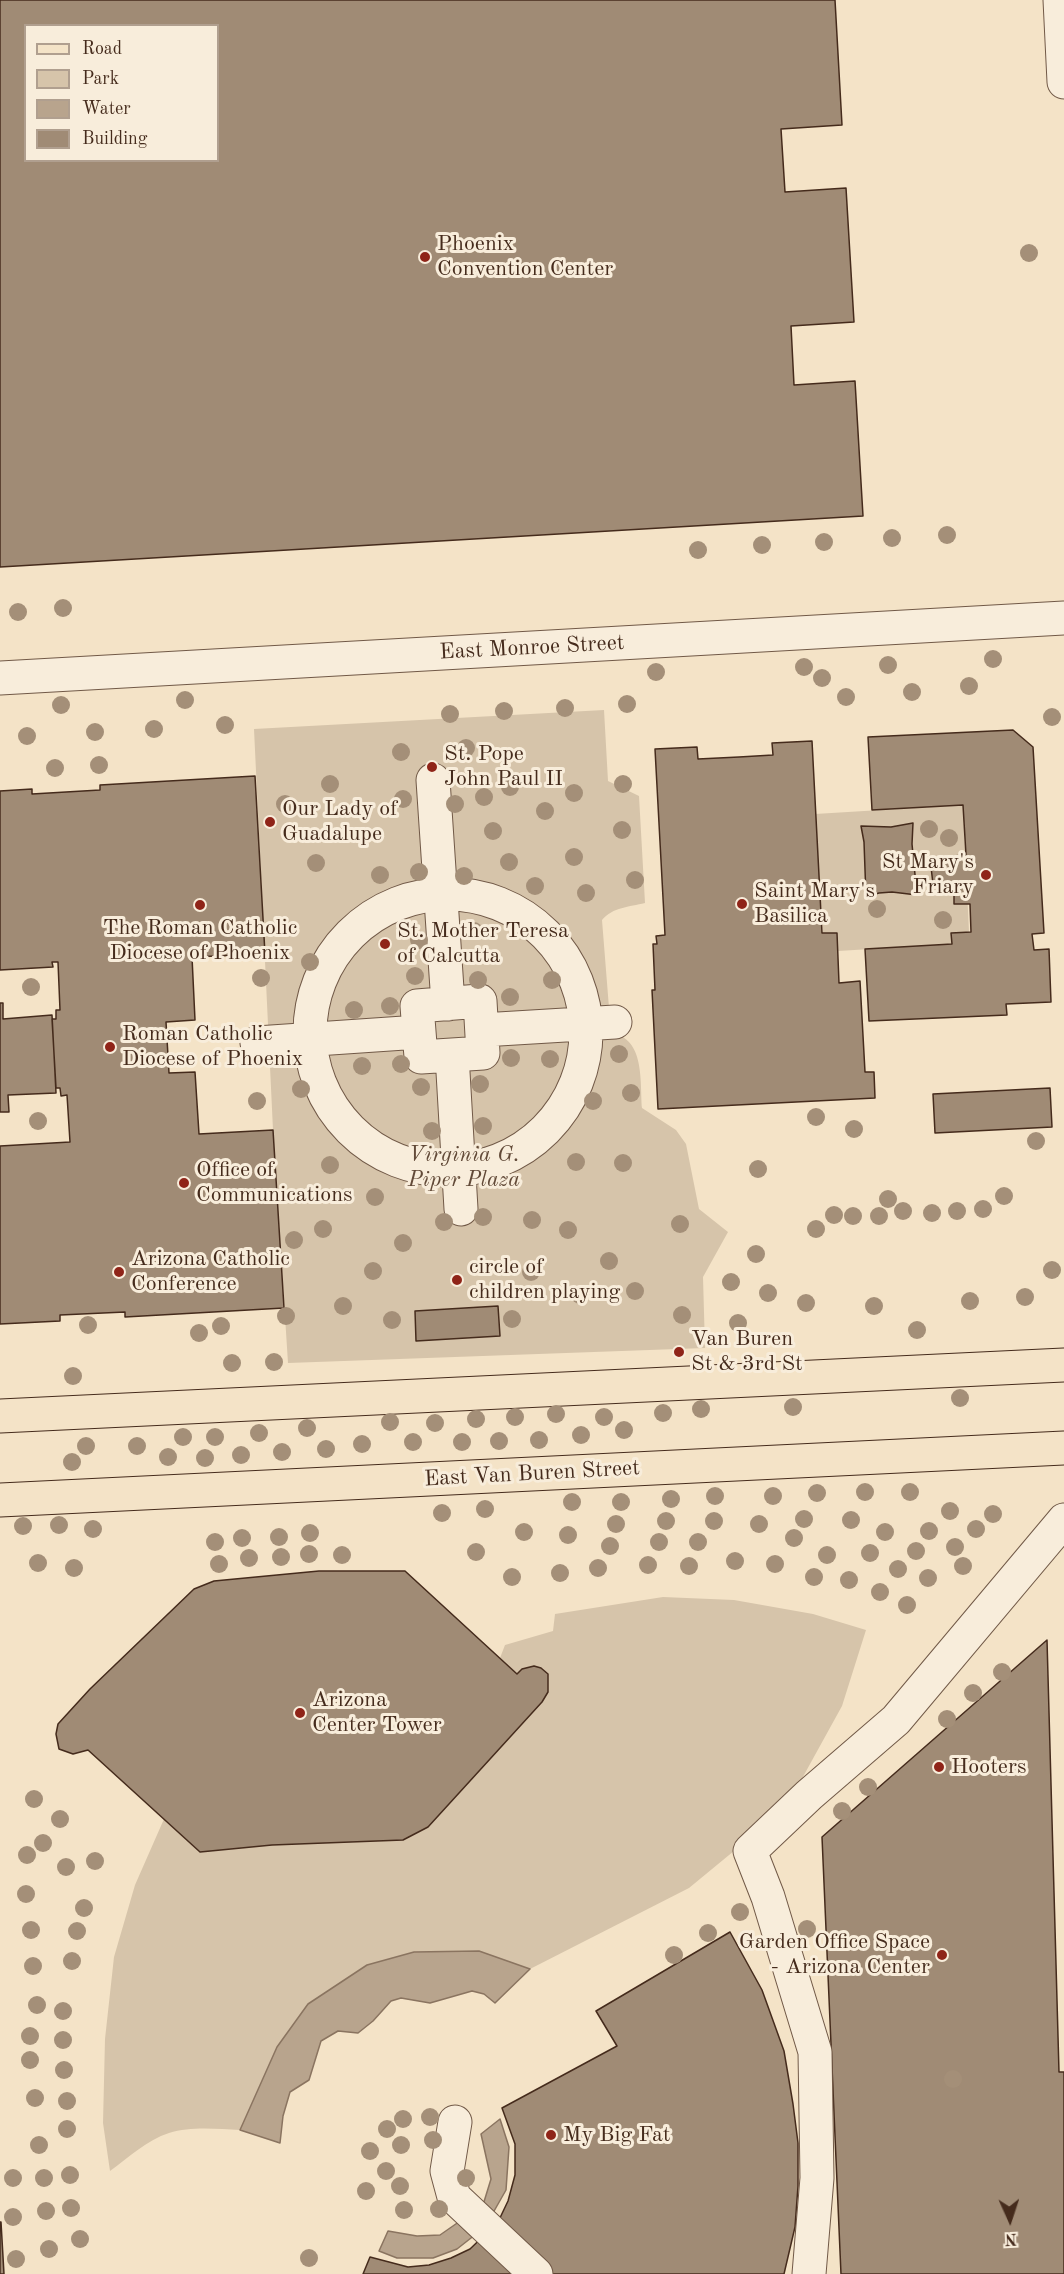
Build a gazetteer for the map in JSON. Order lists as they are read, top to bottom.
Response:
{
  "streets": {
    "main road": ["East Van Buren Street"],
    "street": ["East Monroe Street"]
  },
  "parks": ["Virginia G. Piper Plaza"],
  "places": [
    "Phoenix Convention Center",
    "St. Pope John Paul II",
    "Our Lady of Guadalupe",
    "St Mary's Friary",
    "Saint Mary's Basilica",
    "The Roman Catholic Diocese of Phoenix",
    "St. Mother Teresa of Calcutta",
    "Roman Catholic Diocese of Phoenix",
    "Office of Communications",
    "Arizona Catholic Conference",
    "circle of children playing",
    "Van Buren St & 3rd St",
    "Arizona Center Tower",
    "Hooters",
    "Garden Office Space - Arizona Center",
    "My Big Fat"
  ],
  "legend": [
    "Road",
    "Park",
    "Water",
    "Building"
  ],
  "north": "bottom"
}
